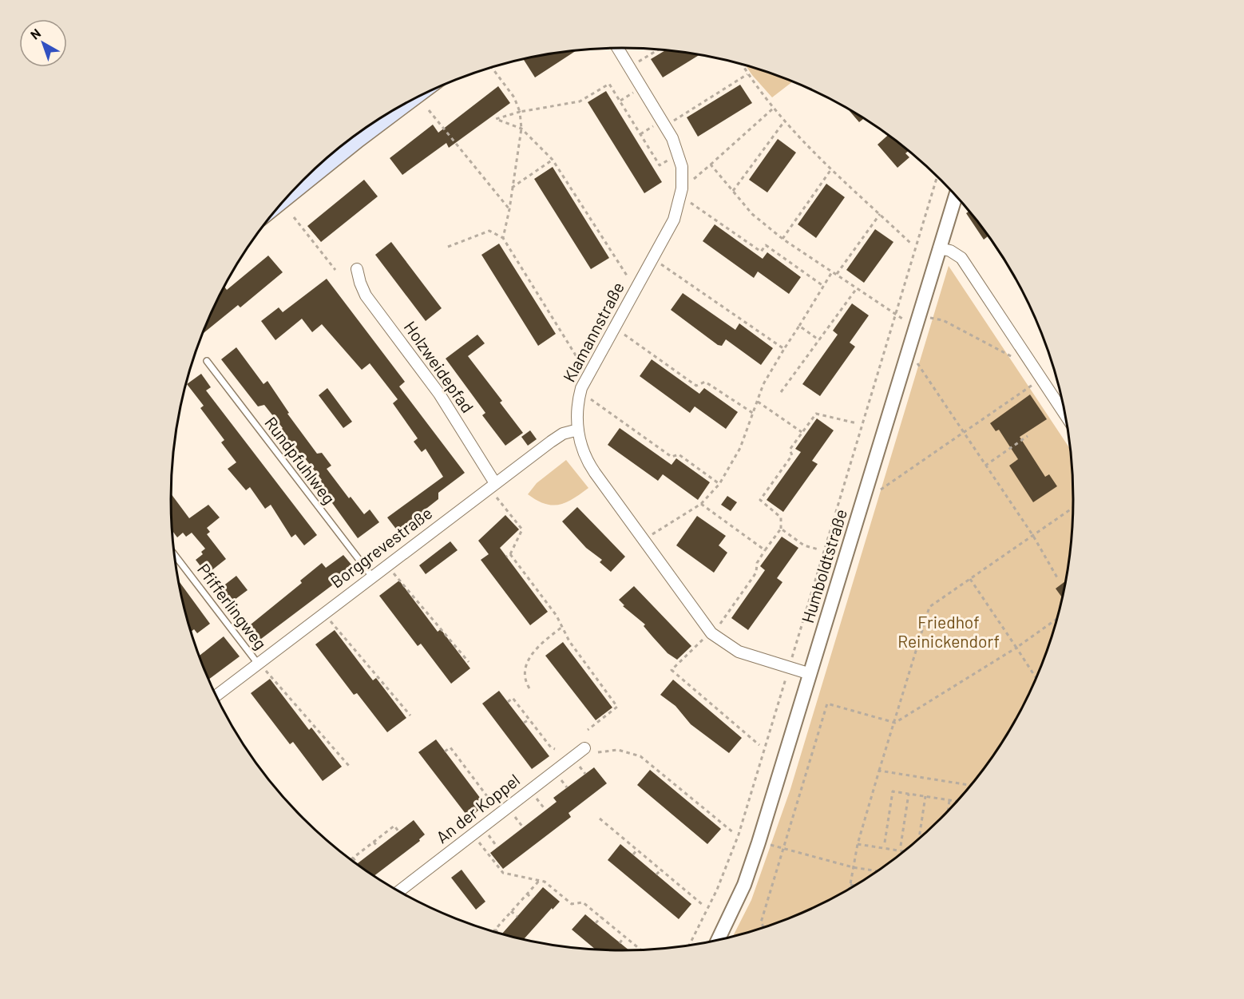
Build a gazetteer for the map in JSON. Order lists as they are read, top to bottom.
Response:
{
  "streets": {
    "street": [
      "Klamannstraße",
      "Holzweidepfad",
      "Borggrevestraße",
      "Humboldtstraße",
      "An der Koppel"
    ],
    "lane": ["Rundpfuhlweg", "Pfifferlingweg"]
  },
  "crossings": [
    ["Klamannstraße", "Borggrevestraße"],
    ["Klamannstraße", "Humboldtstraße"],
    ["Holzweidepfad", "Borggrevestraße"],
    ["Rundpfuhlweg", "Borggrevestraße"],
    ["Borggrevestraße", "Pfifferlingweg"]
  ],
  "parks": ["Friedhof Reinickendorf"],
  "north": "top left"
}
